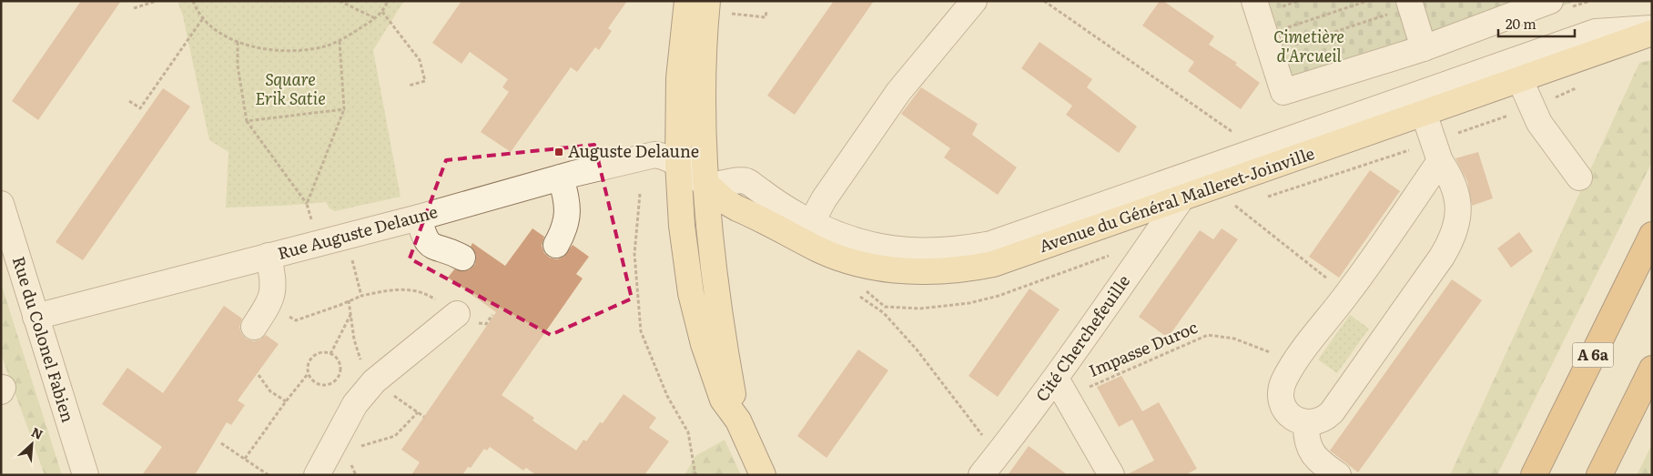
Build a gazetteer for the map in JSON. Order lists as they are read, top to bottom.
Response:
{
  "streets": {
    "highway": ["A 6a"],
    "main road": ["Avenue du Général Malleret-Joinville"],
    "street": ["Rue Auguste Delaune", "Cité Cherchefeuille", "Rue du Colonel Fabien"],
    "path": ["Impasse Duroc"]
  },
  "crossings": [
    ["Avenue du Général Malleret-Joinville", "Rue Auguste Delaune"],
    ["Avenue du Général Malleret-Joinville", "Cité Cherchefeuille"],
    ["Rue Auguste Delaune", "Rue du Colonel Fabien"]
  ],
  "parks": ["Cimetière d'Arcueil", "Square Erik Satie"],
  "places": {
    "transit": ["Auguste Delaune"]
  },
  "scale_bar": "20 m",
  "north": "top right"
}
